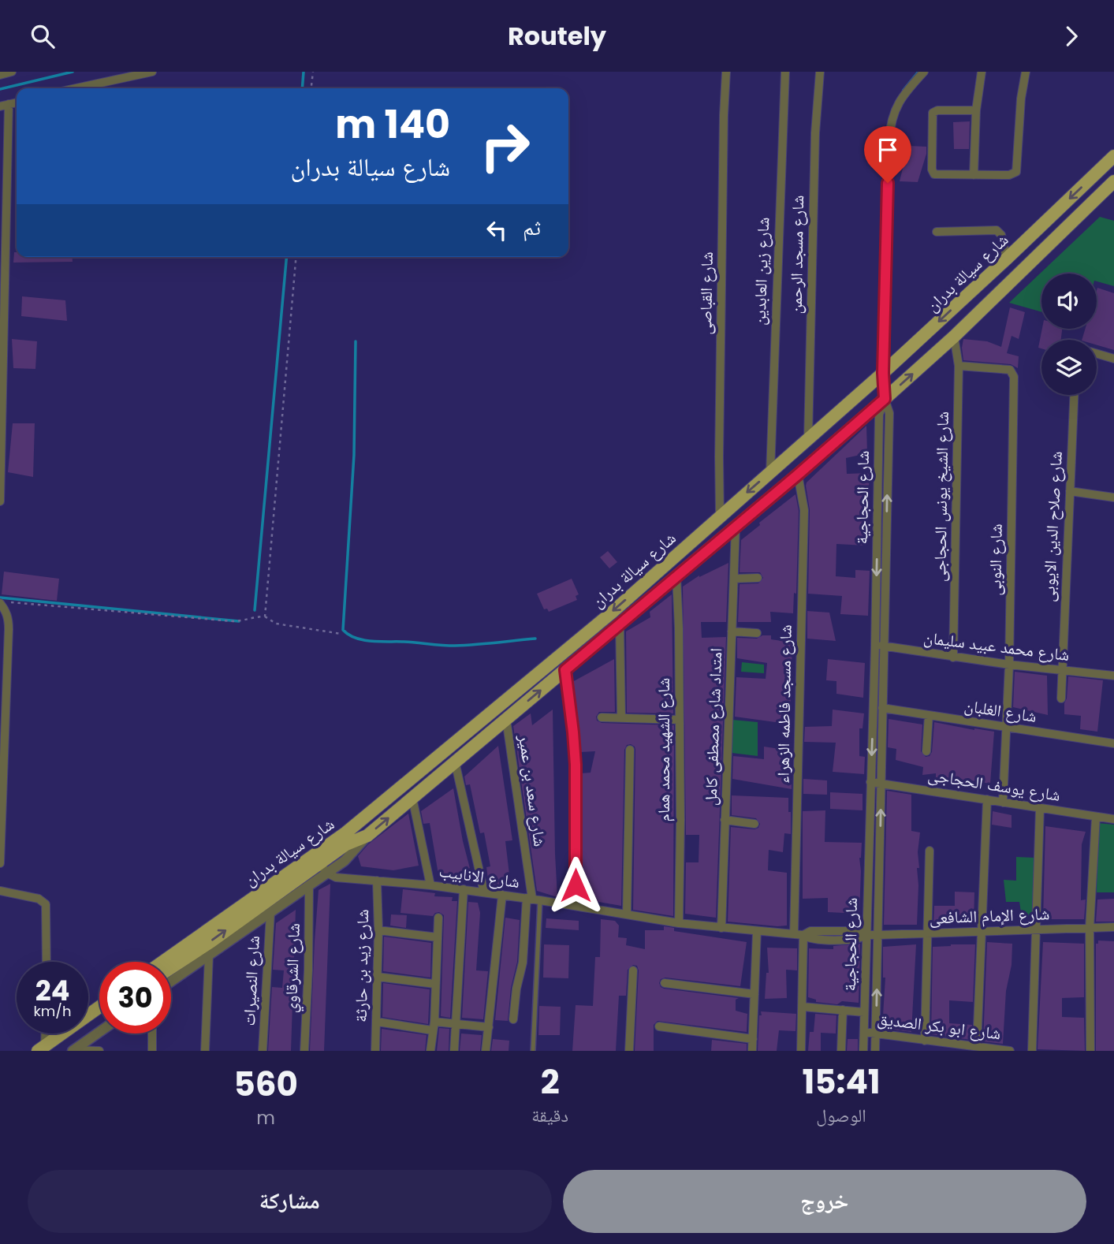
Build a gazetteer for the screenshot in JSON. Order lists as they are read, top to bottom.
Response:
{
  "streets": {
    "main road": ["شارع سيالة بدران"],
    "street": [
      "شارع مسجد الرحمن",
      "شارع زين العابدين",
      "شارع القباصى",
      "شارع الشيخ يونس الحجاجى",
      "شارع الحجاجية",
      "شارع صلاح الدين الايوبى",
      "شارع النوبى",
      "شارع محمد عبيد سليمان",
      "شارع مسجد فاطمه الزهراء",
      "شارع الغلبان",
      "امتداد شارع مصطفى كامل",
      "شارع الشهيد محمد همام",
      "شارع يوسف الحجاجى",
      "شارع سعد بن عمير",
      "شارع الانابيب",
      "شارع الإمام الشافعى",
      "شارع زيد بن حارثة",
      "شارع الشرقاوي",
      "شارع النصيرات",
      "شارع ابو بكر الصديق"
    ]
  },
  "crossings": [
    ["شارع مسجد الرحمن", "شارع سيالة بدران"],
    ["شارع زين العابدين", "شارع سيالة بدران"],
    ["شارع سيالة بدران", "شارع القباصى"],
    ["شارع سيالة بدران", "شارع الشيخ يونس الحجاجى"],
    ["شارع سيالة بدران", "شارع الحجاجية"],
    ["شارع سيالة بدران", "شارع مسجد فاطمه الزهراء"],
    ["شارع سيالة بدران", "امتداد شارع مصطفى كامل"],
    ["شارع سيالة بدران", "شارع الشهيد محمد همام"],
    ["شارع سيالة بدران", "شارع سعد بن عمير"],
    ["شارع سيالة بدران", "شارع الانابيب"],
    ["شارع سيالة بدران", "شارع الشرقاوي"],
    ["شارع سيالة بدران", "شارع النصيرات"],
    ["شارع الشيخ يونس الحجاجى", "شارع النوبى"],
    ["شارع الشيخ يونس الحجاجى", "شارع محمد عبيد سليمان"],
    ["شارع الحجاجية", "شارع محمد عبيد سليمان"],
    ["شارع الحجاجية", "شارع الغلبان"],
    ["شارع الحجاجية", "شارع يوسف الحجاجى"],
    ["شارع الحجاجية", "شارع الإمام الشافعى"],
    ["شارع الحجاجية", "شارع ابو بكر الصديق"],
    ["شارع صلاح الدين الايوبى", "شارع محمد عبيد سليمان"],
    ["شارع النوبى", "شارع محمد عبيد سليمان"],
    ["شارع النوبى", "شارع الغلبان"],
    ["شارع النوبى", "شارع يوسف الحجاجى"],
    ["شارع مسجد فاطمه الزهراء", "شارع الانابيب"],
    ["امتداد شارع مصطفى كامل", "شارع الانابيب"],
    ["شارع الشهيد محمد همام", "شارع الانابيب"],
    ["شارع سعد بن عمير", "شارع الانابيب"],
    ["شارع الانابيب", "شارع الإمام الشافعى"],
    ["شارع الانابيب", "شارع زيد بن حارثة"]
  ],
  "page": {
    "header": "Routely",
    "turn": ["140 m", "شارع سيالة بدران"],
    "then": "ثم",
    "speed": "24 km/h",
    "limit": "30",
    "eta": [
      "15:41",
      "الوصول",
      "2",
      "دقيقة",
      "560",
      "m"
    ],
    "buttons": ["خروج", "مشاركة"]
  }
}
